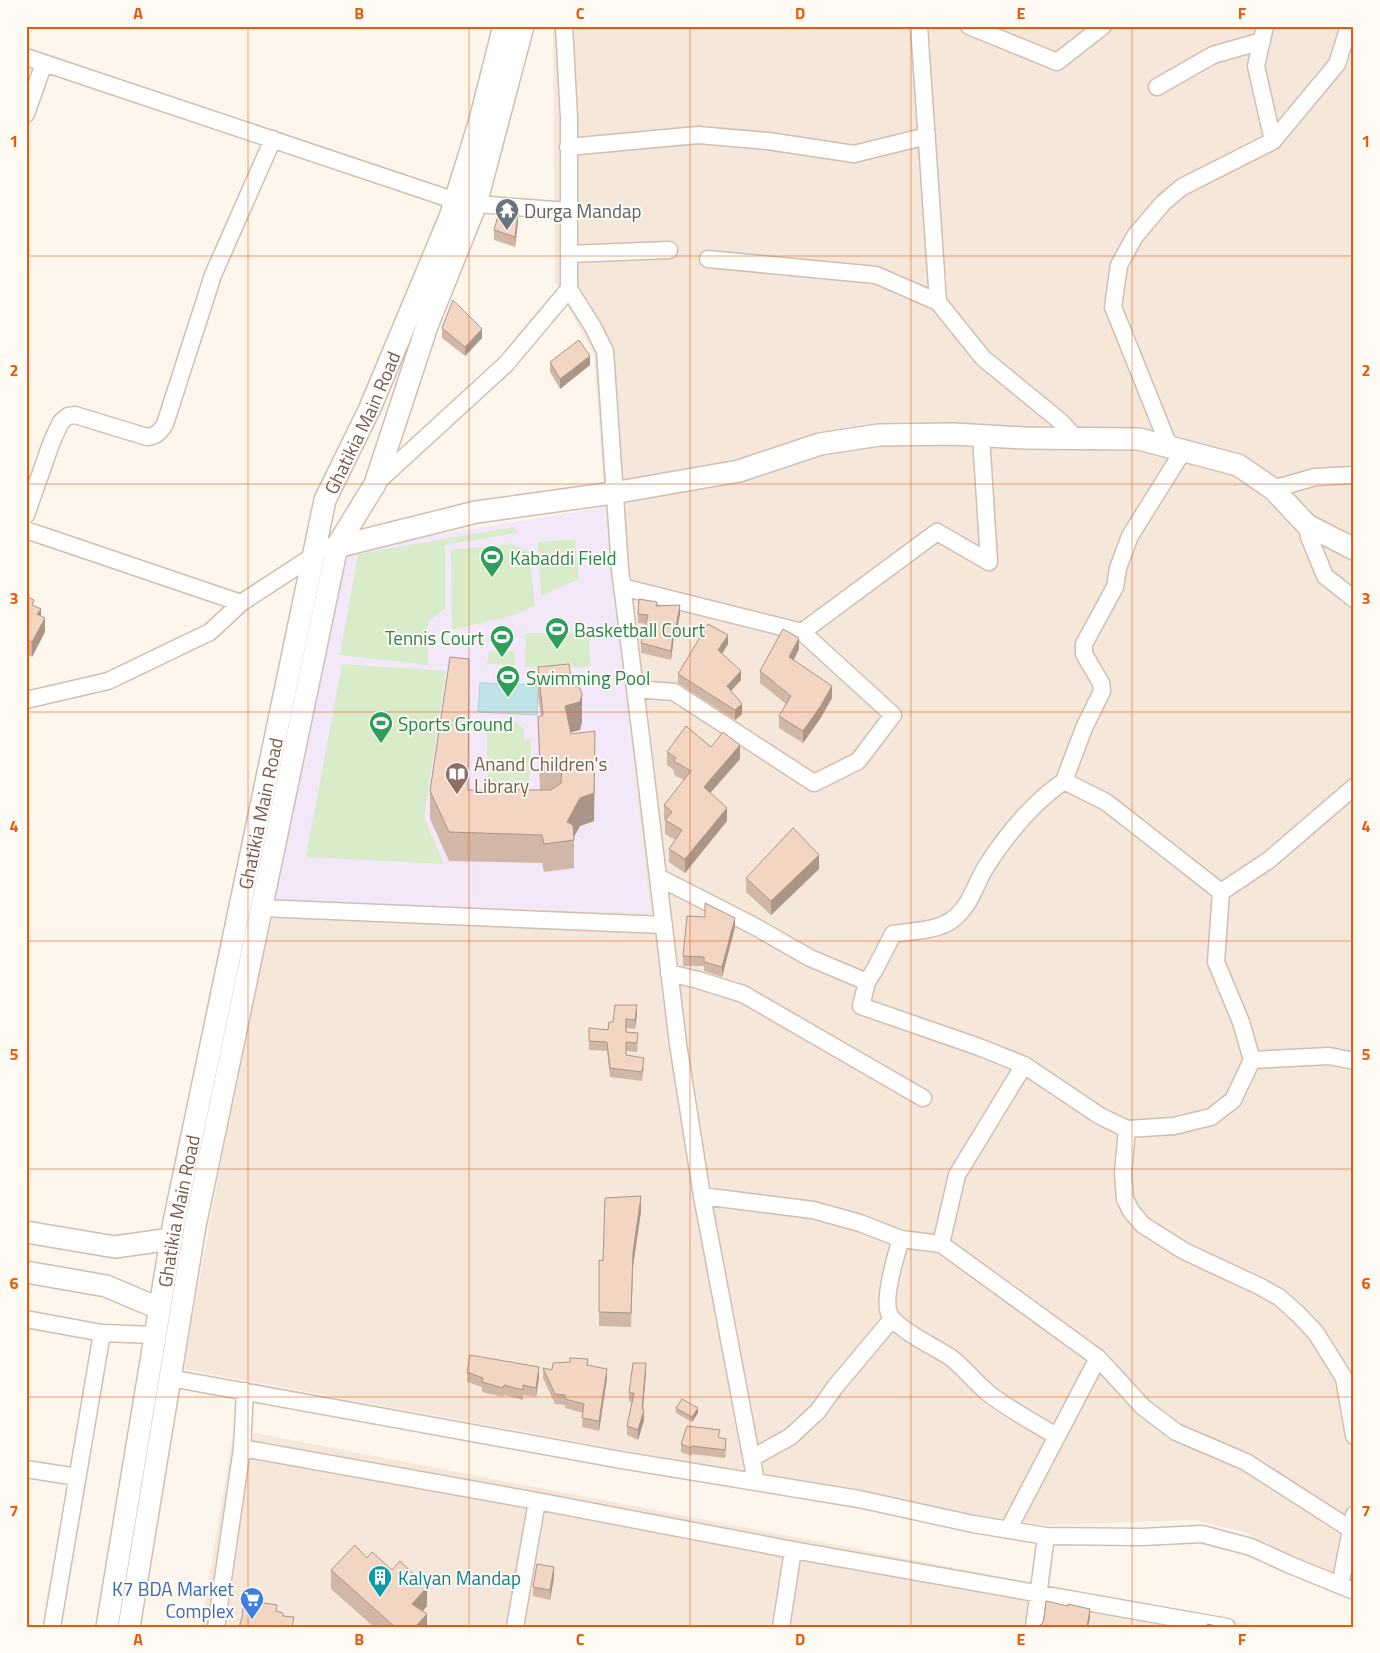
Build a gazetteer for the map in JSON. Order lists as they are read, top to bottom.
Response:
{
  "streets": {
    "street": ["Ghatikia Main Road"]
  },
  "places": {
    "temple": ["Durga Mandap"],
    "sports": [
      "Kabaddi Field",
      "Basketball Court",
      "Tennis Court",
      "Swimming Pool",
      "Sports Ground"
    ],
    "library": ["Anand Children's Library"],
    "building": ["Kalyan Mandap"],
    "supermarket": ["K7 BDA Market Complex"]
  },
  "grid": {
    "columns": [
      "A",
      "B",
      "C",
      "D",
      "E",
      "F"
    ],
    "rows": [
      "1",
      "2",
      "3",
      "4",
      "5",
      "6",
      "7"
    ]
  }
}
